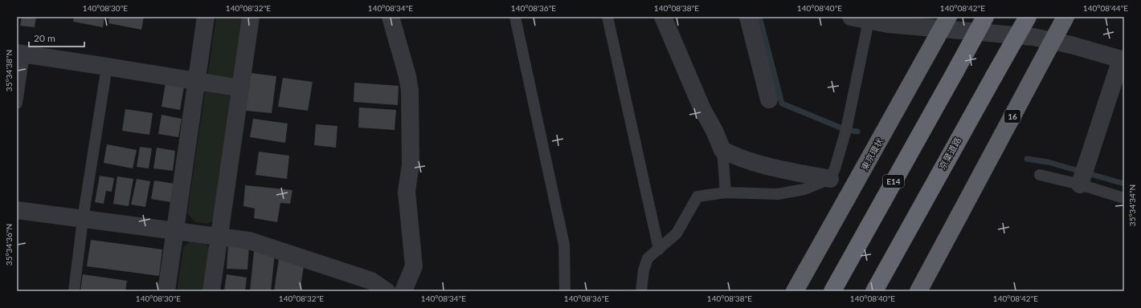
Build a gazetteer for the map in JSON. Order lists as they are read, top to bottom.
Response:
{
  "streets": {
    "highway": [
      "16",
      "京葉道路",
      "東京環状",
      "E14"
    ]
  },
  "scale_bar": "20 m",
  "coordinates": [
    "140°08'30\"E",
    "140°08'32\"E",
    "140°08'34\"E",
    "140°08'36\"E",
    "140°08'38\"E",
    "140°08'40\"E",
    "140°08'42\"E",
    "140°08'44\"E",
    "35°34'38\"N",
    "35°34'34\"N",
    "35°34'36\"N"
  ]
}
